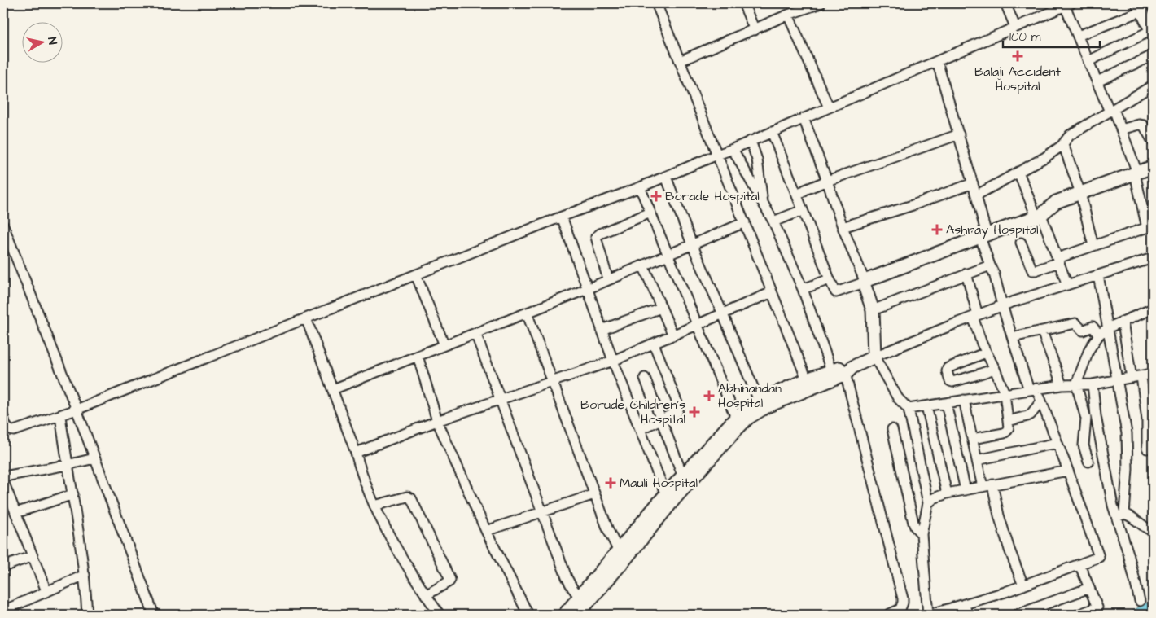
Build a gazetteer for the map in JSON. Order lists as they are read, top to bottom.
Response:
{
  "places": {
    "health": [
      "Balaji Accident Hospital",
      "Borade Hospital",
      "Ashray Hospital",
      "Abhinandan Hospital",
      "Borude Children's Hospital",
      "Mauli Hospital"
    ]
  },
  "scale_bar": "100 m",
  "north": "right"
}
